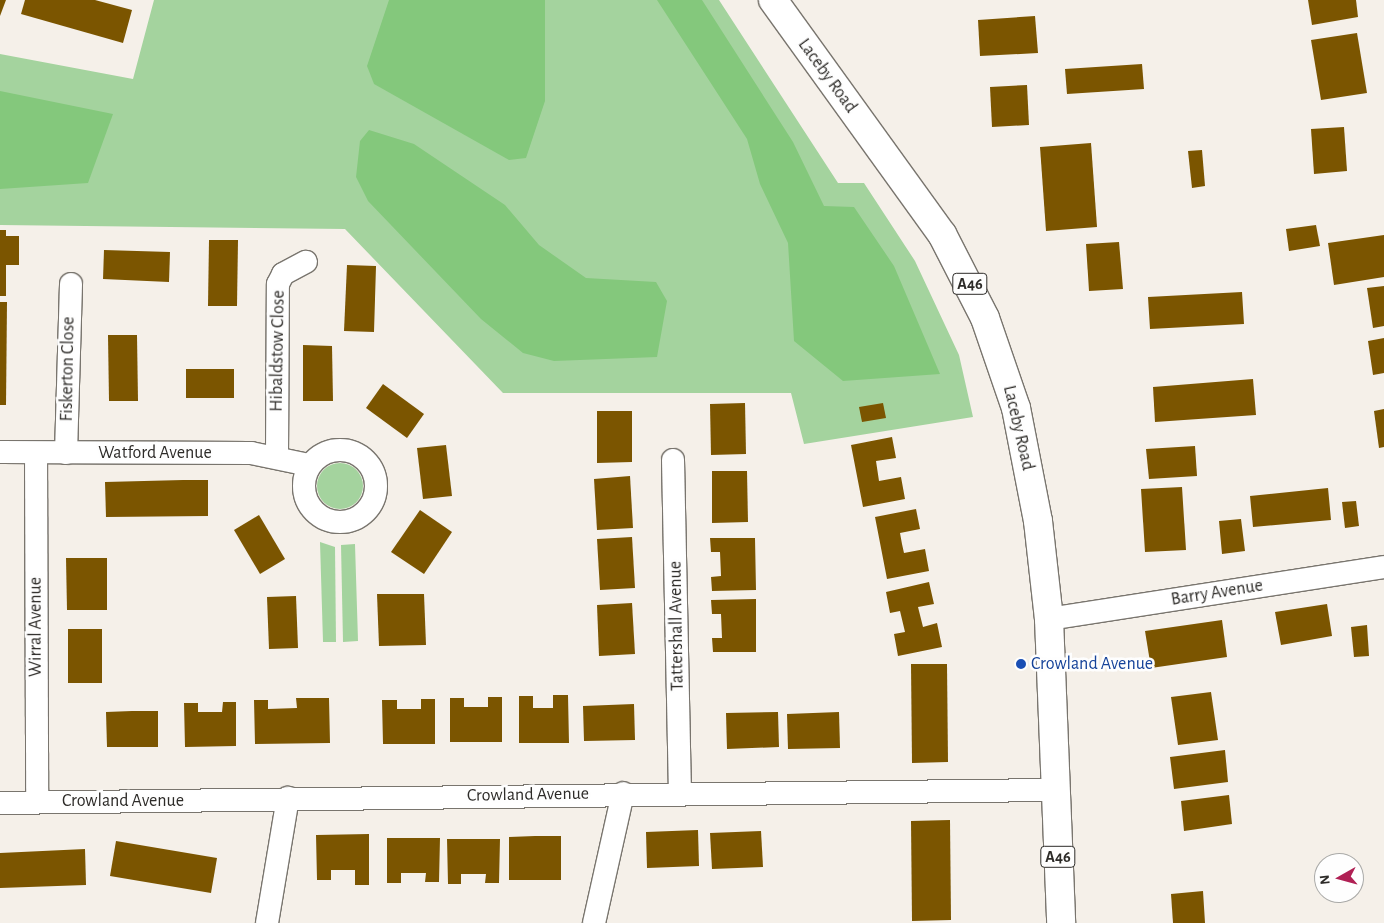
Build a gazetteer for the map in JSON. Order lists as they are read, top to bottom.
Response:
{
  "streets": {
    "highway": ["Laceby Road", "A46"],
    "street": [
      "Hibaldstow Close",
      "Fiskerton Close",
      "Watford Avenue",
      "Barry Avenue",
      "Tattershall Avenue",
      "Wirral Avenue",
      "Crowland Avenue"
    ]
  },
  "crossings": [
    ["Laceby Road", "Barry Avenue"],
    ["Laceby Road", "Crowland Avenue"],
    ["Hibaldstow Close", "Watford Avenue"],
    ["Fiskerton Close", "Watford Avenue"],
    ["Watford Avenue", "Wirral Avenue"],
    ["Tattershall Avenue", "Crowland Avenue"],
    ["Wirral Avenue", "Crowland Avenue"]
  ],
  "places": ["Crowland Avenue"],
  "north": "left"
}
